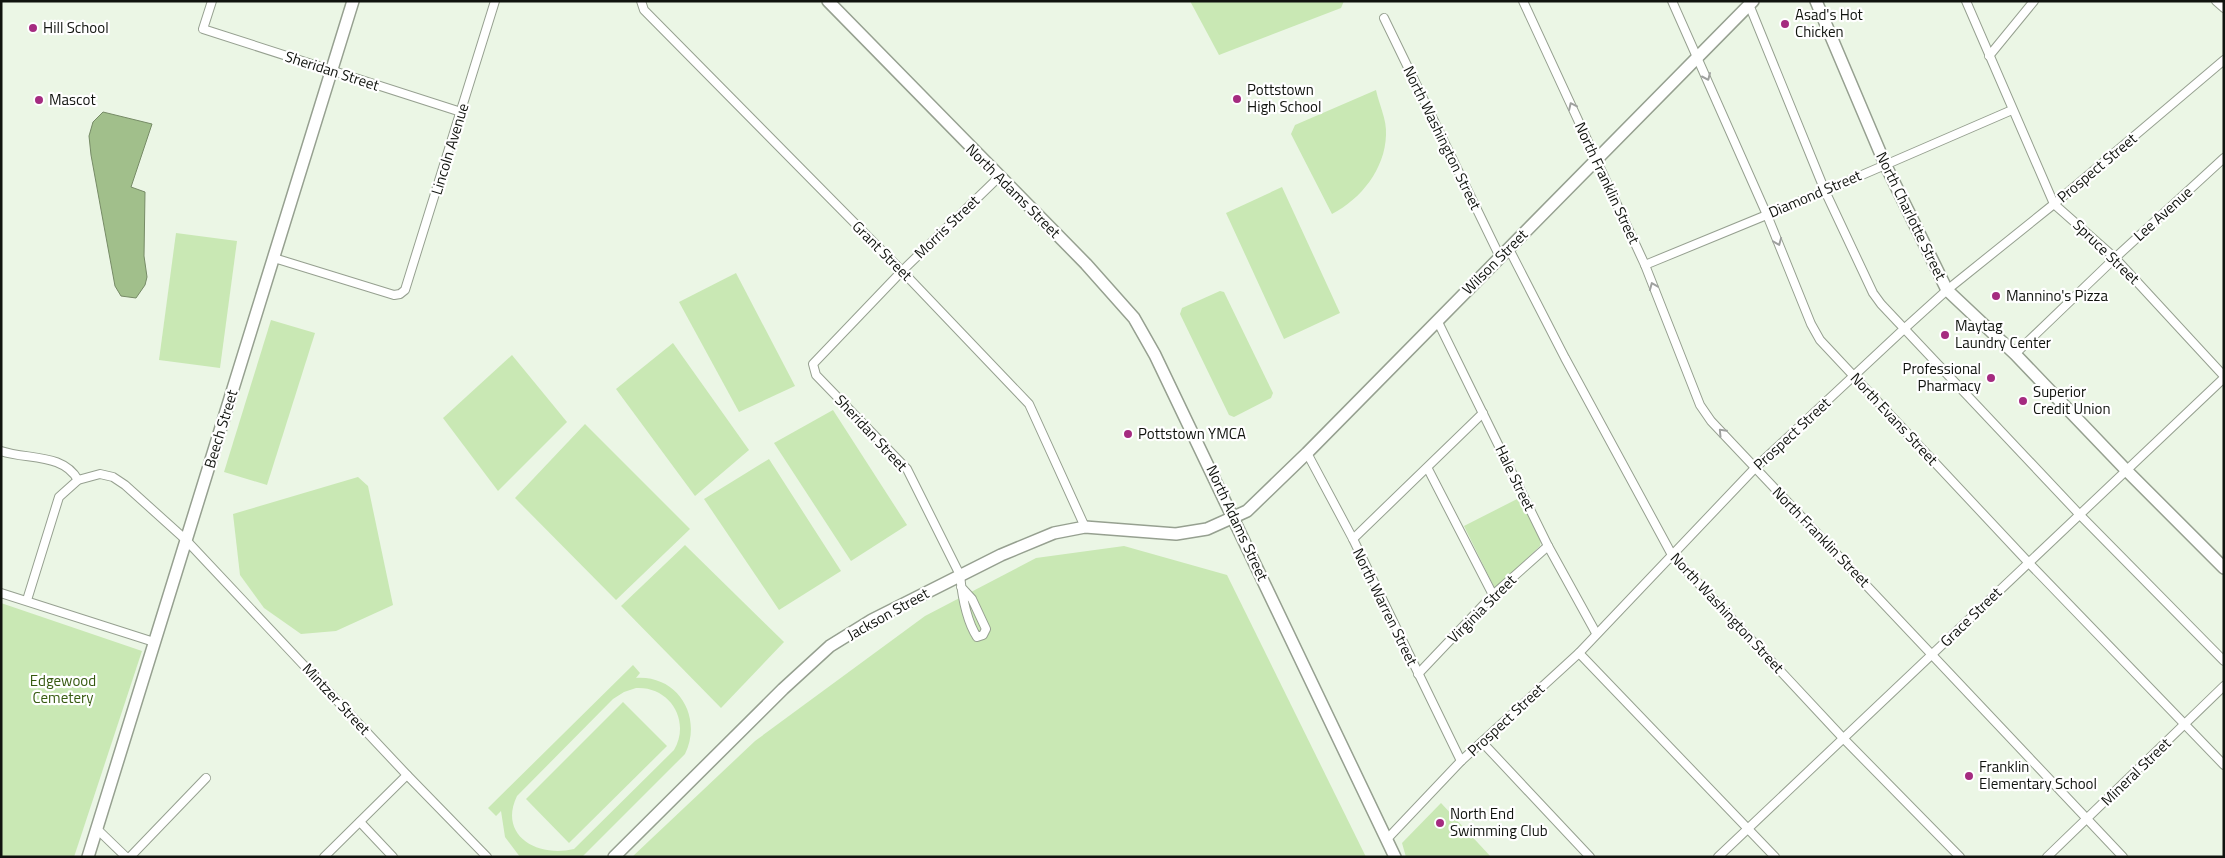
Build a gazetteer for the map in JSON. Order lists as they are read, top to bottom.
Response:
{
  "streets": {
    "street": [
      "Sheridan Street",
      "North Washington Street",
      "Lincoln Avenue",
      "Prospect Street",
      "North Franklin Street",
      "North Adams Street",
      "Diamond Street",
      "Lee Avenue",
      "North Charlotte Street",
      "Morris Street",
      "Grant Street",
      "Spruce Street",
      "Wilson Street",
      "North Evans Street",
      "Beech Street",
      "Hale Street",
      "North Warren Street",
      "Virginia Street",
      "Jackson Street",
      "Grace Street",
      "Mintzer Street",
      "Mineral Street"
    ]
  },
  "crossings": [
    ["Sheridan Street", "Lincoln Avenue"],
    ["Sheridan Street", "Morris Street"],
    ["Sheridan Street", "Beech Street"],
    ["Sheridan Street", "Jackson Street"],
    ["North Washington Street", "Prospect Street"],
    ["North Washington Street", "Wilson Street"],
    ["North Washington Street", "Grace Street"],
    ["Lincoln Avenue", "Beech Street"],
    ["Prospect Street", "North Franklin Street"],
    ["Prospect Street", "North Adams Street"],
    ["Prospect Street", "North Charlotte Street"],
    ["Prospect Street", "Spruce Street"],
    ["Prospect Street", "North Evans Street"],
    ["Prospect Street", "Hale Street"],
    ["Prospect Street", "North Warren Street"],
    ["North Franklin Street", "Diamond Street"],
    ["North Franklin Street", "Wilson Street"],
    ["North Franklin Street", "Grace Street"],
    ["North Franklin Street", "Mineral Street"],
    ["North Adams Street", "Morris Street"],
    ["North Adams Street", "Wilson Street"],
    ["North Adams Street", "Jackson Street"],
    ["Diamond Street", "North Charlotte Street"],
    ["Diamond Street", "Spruce Street"],
    ["Diamond Street", "North Evans Street"],
    ["Lee Avenue", "North Charlotte Street"],
    ["Lee Avenue", "Spruce Street"],
    ["North Charlotte Street", "Grace Street"],
    ["Morris Street", "Grant Street"],
    ["Grant Street", "Jackson Street"],
    ["Spruce Street", "Grace Street"],
    ["Wilson Street", "North Evans Street"],
    ["Wilson Street", "Hale Street"],
    ["Wilson Street", "North Warren Street"],
    ["Wilson Street", "Jackson Street"],
    ["North Evans Street", "Grace Street"],
    ["North Evans Street", "Mineral Street"],
    ["Beech Street", "Mintzer Street"],
    ["Hale Street", "Virginia Street"],
    ["North Warren Street", "Virginia Street"]
  ],
  "one_way": ["North Franklin Street"],
  "parks": ["Edgewood Cemetery"],
  "places": [
    "Asad's Hot Chicken",
    "Hill School",
    "Pottstown High School",
    "Mascot",
    "Mannino's Pizza",
    "Maytag Laundry Center",
    "Professional Pharmacy",
    "Superior Credit Union",
    "Pottstown YMCA",
    "Franklin Elementary School",
    "North End Swimming Club"
  ]
}
